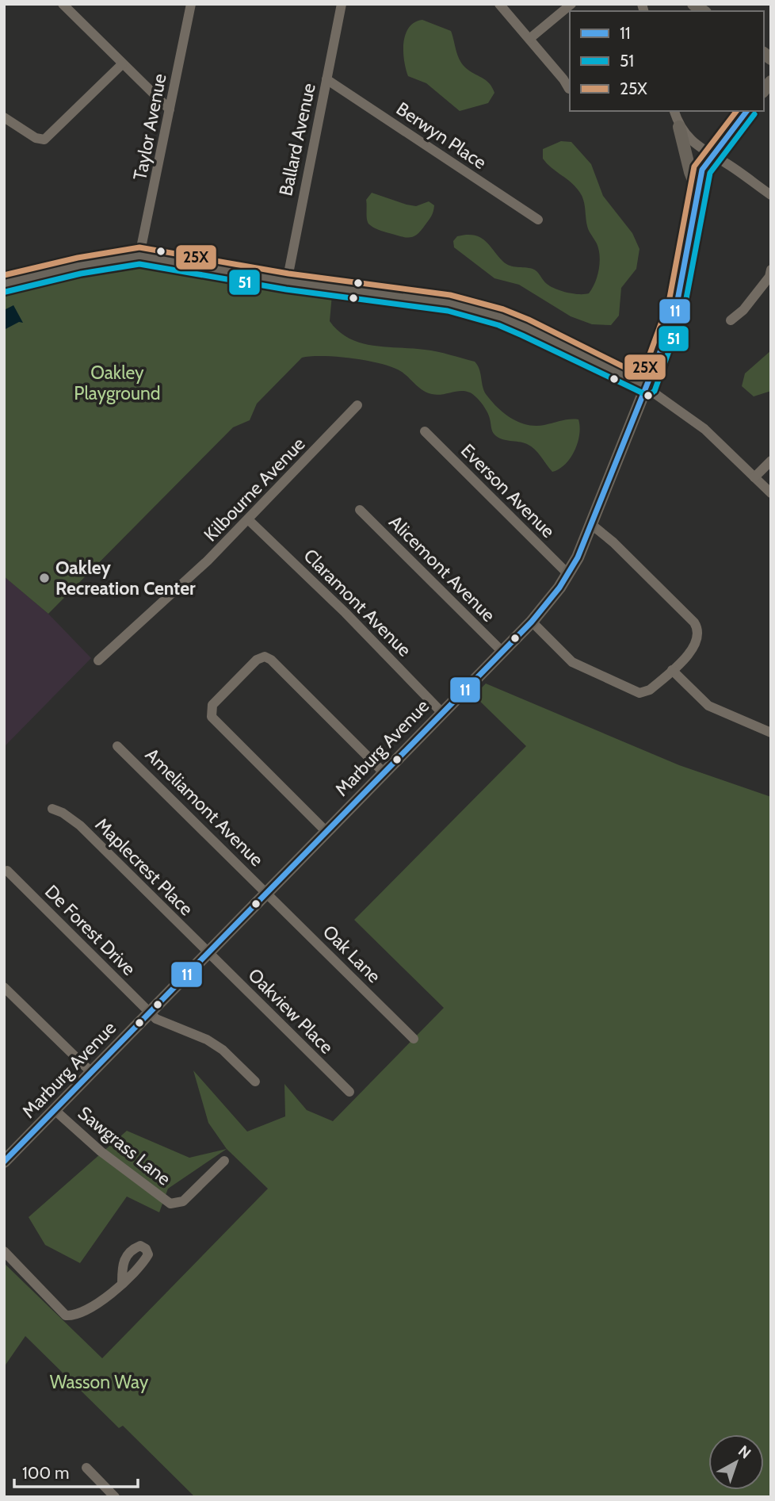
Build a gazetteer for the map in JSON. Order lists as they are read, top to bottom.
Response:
{
  "streets": {
    "street": [
      "Taylor Avenue",
      "Berwyn Place",
      "Ballard Avenue",
      "Kilbourne Avenue",
      "Everson Avenue",
      "Alicemont Avenue",
      "Claramont Avenue",
      "Marburg Avenue",
      "Ameliamont Avenue",
      "Maplecrest Place",
      "De Forest Drive",
      "Oak Lane",
      "Oakview Place",
      "Sawgrass Lane"
    ]
  },
  "crossings": [
    ["Berwyn Place", "Ballard Avenue"],
    ["Kilbourne Avenue", "Claramont Avenue"],
    ["Everson Avenue", "Marburg Avenue"],
    ["Alicemont Avenue", "Marburg Avenue"],
    ["Claramont Avenue", "Marburg Avenue"],
    ["Marburg Avenue", "Ameliamont Avenue"],
    ["Marburg Avenue", "Maplecrest Place"],
    ["Marburg Avenue", "De Forest Drive"],
    ["Marburg Avenue", "Oak Lane"],
    ["Marburg Avenue", "Oakview Place"],
    ["Marburg Avenue", "Sawgrass Lane"],
    ["Ameliamont Avenue", "Oak Lane"],
    ["Maplecrest Place", "Oakview Place"]
  ],
  "parks": ["Oakley Playground", "Wasson Way"],
  "places": ["Oakley Recreation Center"],
  "lines": ["transit line 11", "transit line 25X", "transit line 51"],
  "legend": ["11", "51", "25X"],
  "scale_bar": "100 m",
  "north": "top right"
}
